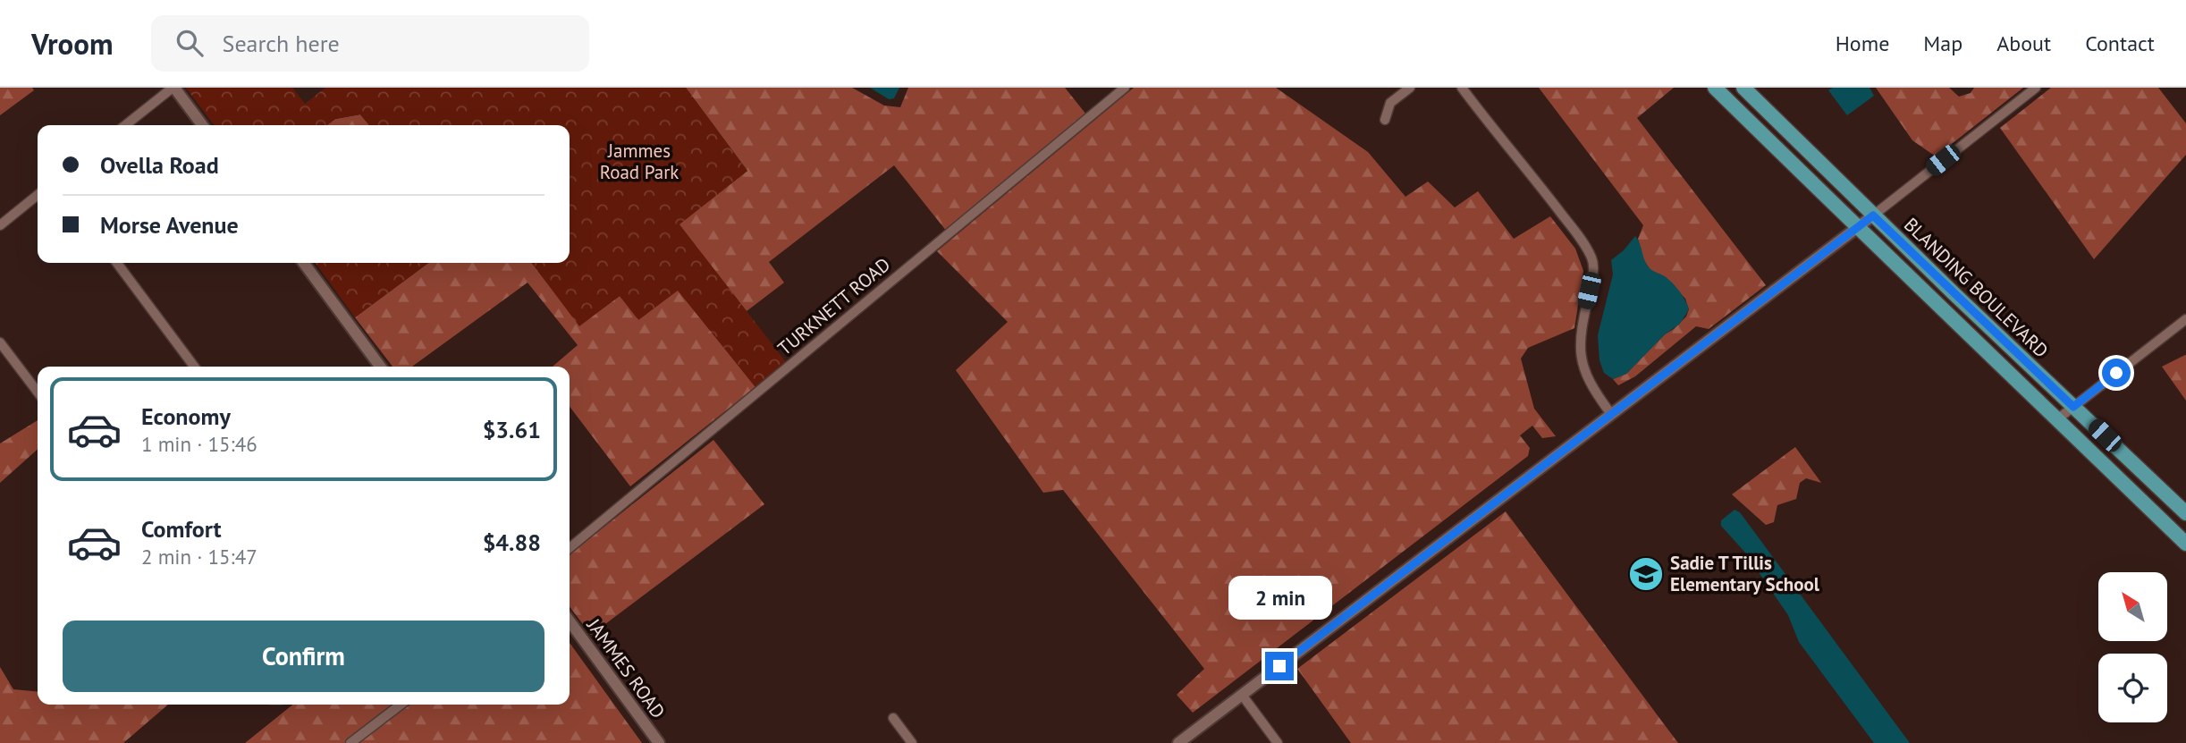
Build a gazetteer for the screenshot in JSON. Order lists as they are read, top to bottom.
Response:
{
  "streets": {
    "main road": ["BLANDING BOULEVARD"],
    "street": ["TURKNETT ROAD", "JAMMES ROAD"]
  },
  "parks": ["Jammes Road Park"],
  "places": {
    "school or university": ["Sadie T Tillis Elementary School"]
  },
  "north": "top left",
  "page": {
    "header": "Vroom",
    "search": "Search here",
    "nav": [
      "Home",
      "Map",
      "About",
      "Contact"
    ],
    "banner": ["Ovella Road", "Morse Avenue"],
    "list": [
      {
        "name": "Economy",
        "note": "1 min · 15:46",
        "value": "$3.61"
      },
      {
        "name": "Comfort",
        "note": "2 min · 15:47",
        "value": "$4.88"
      }
    ],
    "bubble": "2 min",
    "buttons": "Confirm"
  }
}
